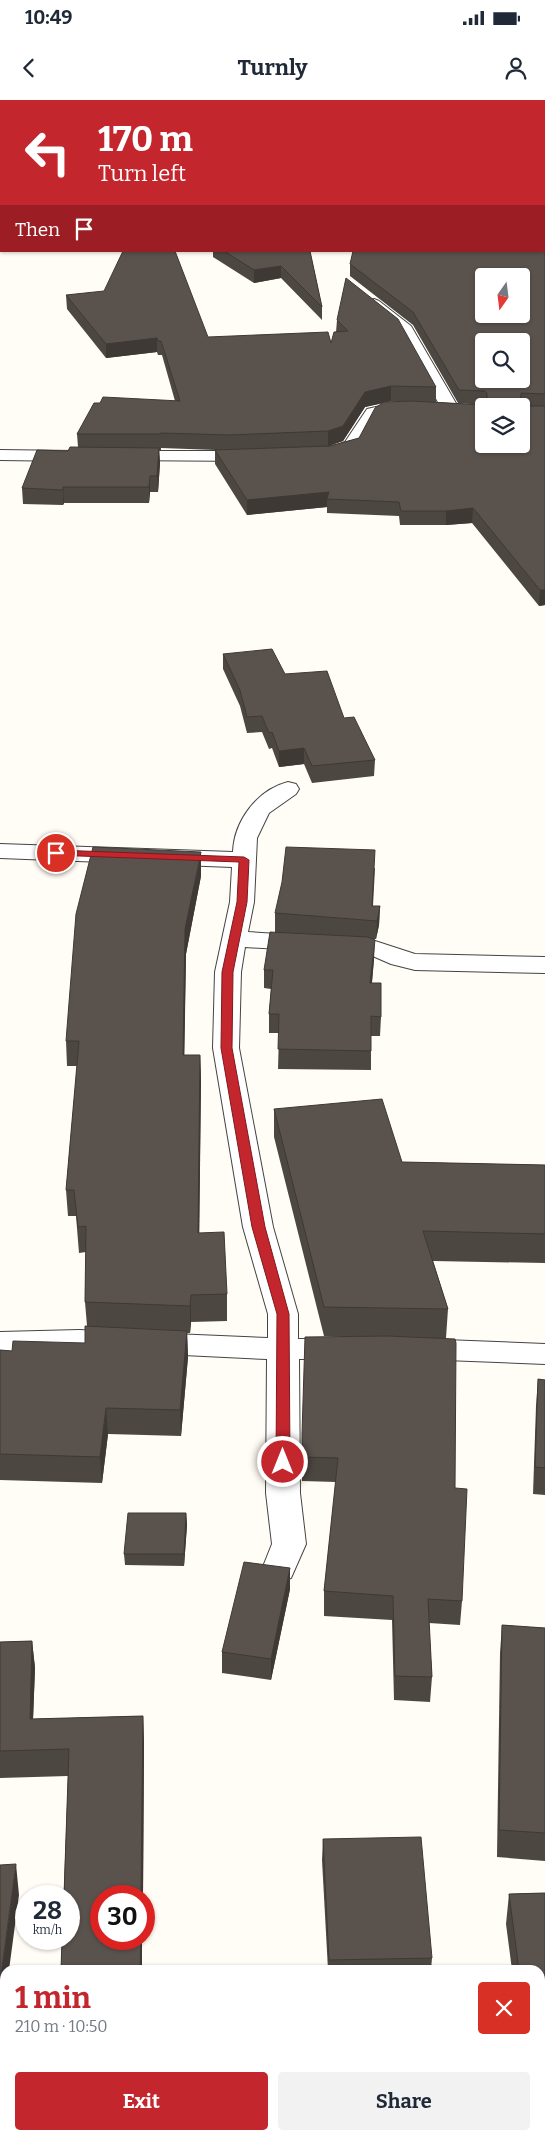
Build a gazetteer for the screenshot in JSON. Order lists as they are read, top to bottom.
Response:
{
  "north": "bottom",
  "page": {
    "status": "10:49",
    "header": "Turnly",
    "turn": ["170 m", "Turn left"],
    "then": "Then",
    "speed": "28 km/h",
    "limit": "30",
    "heading": ["1 min", "210 m · 10:50"],
    "buttons": ["Exit", "Share"]
  }
}
